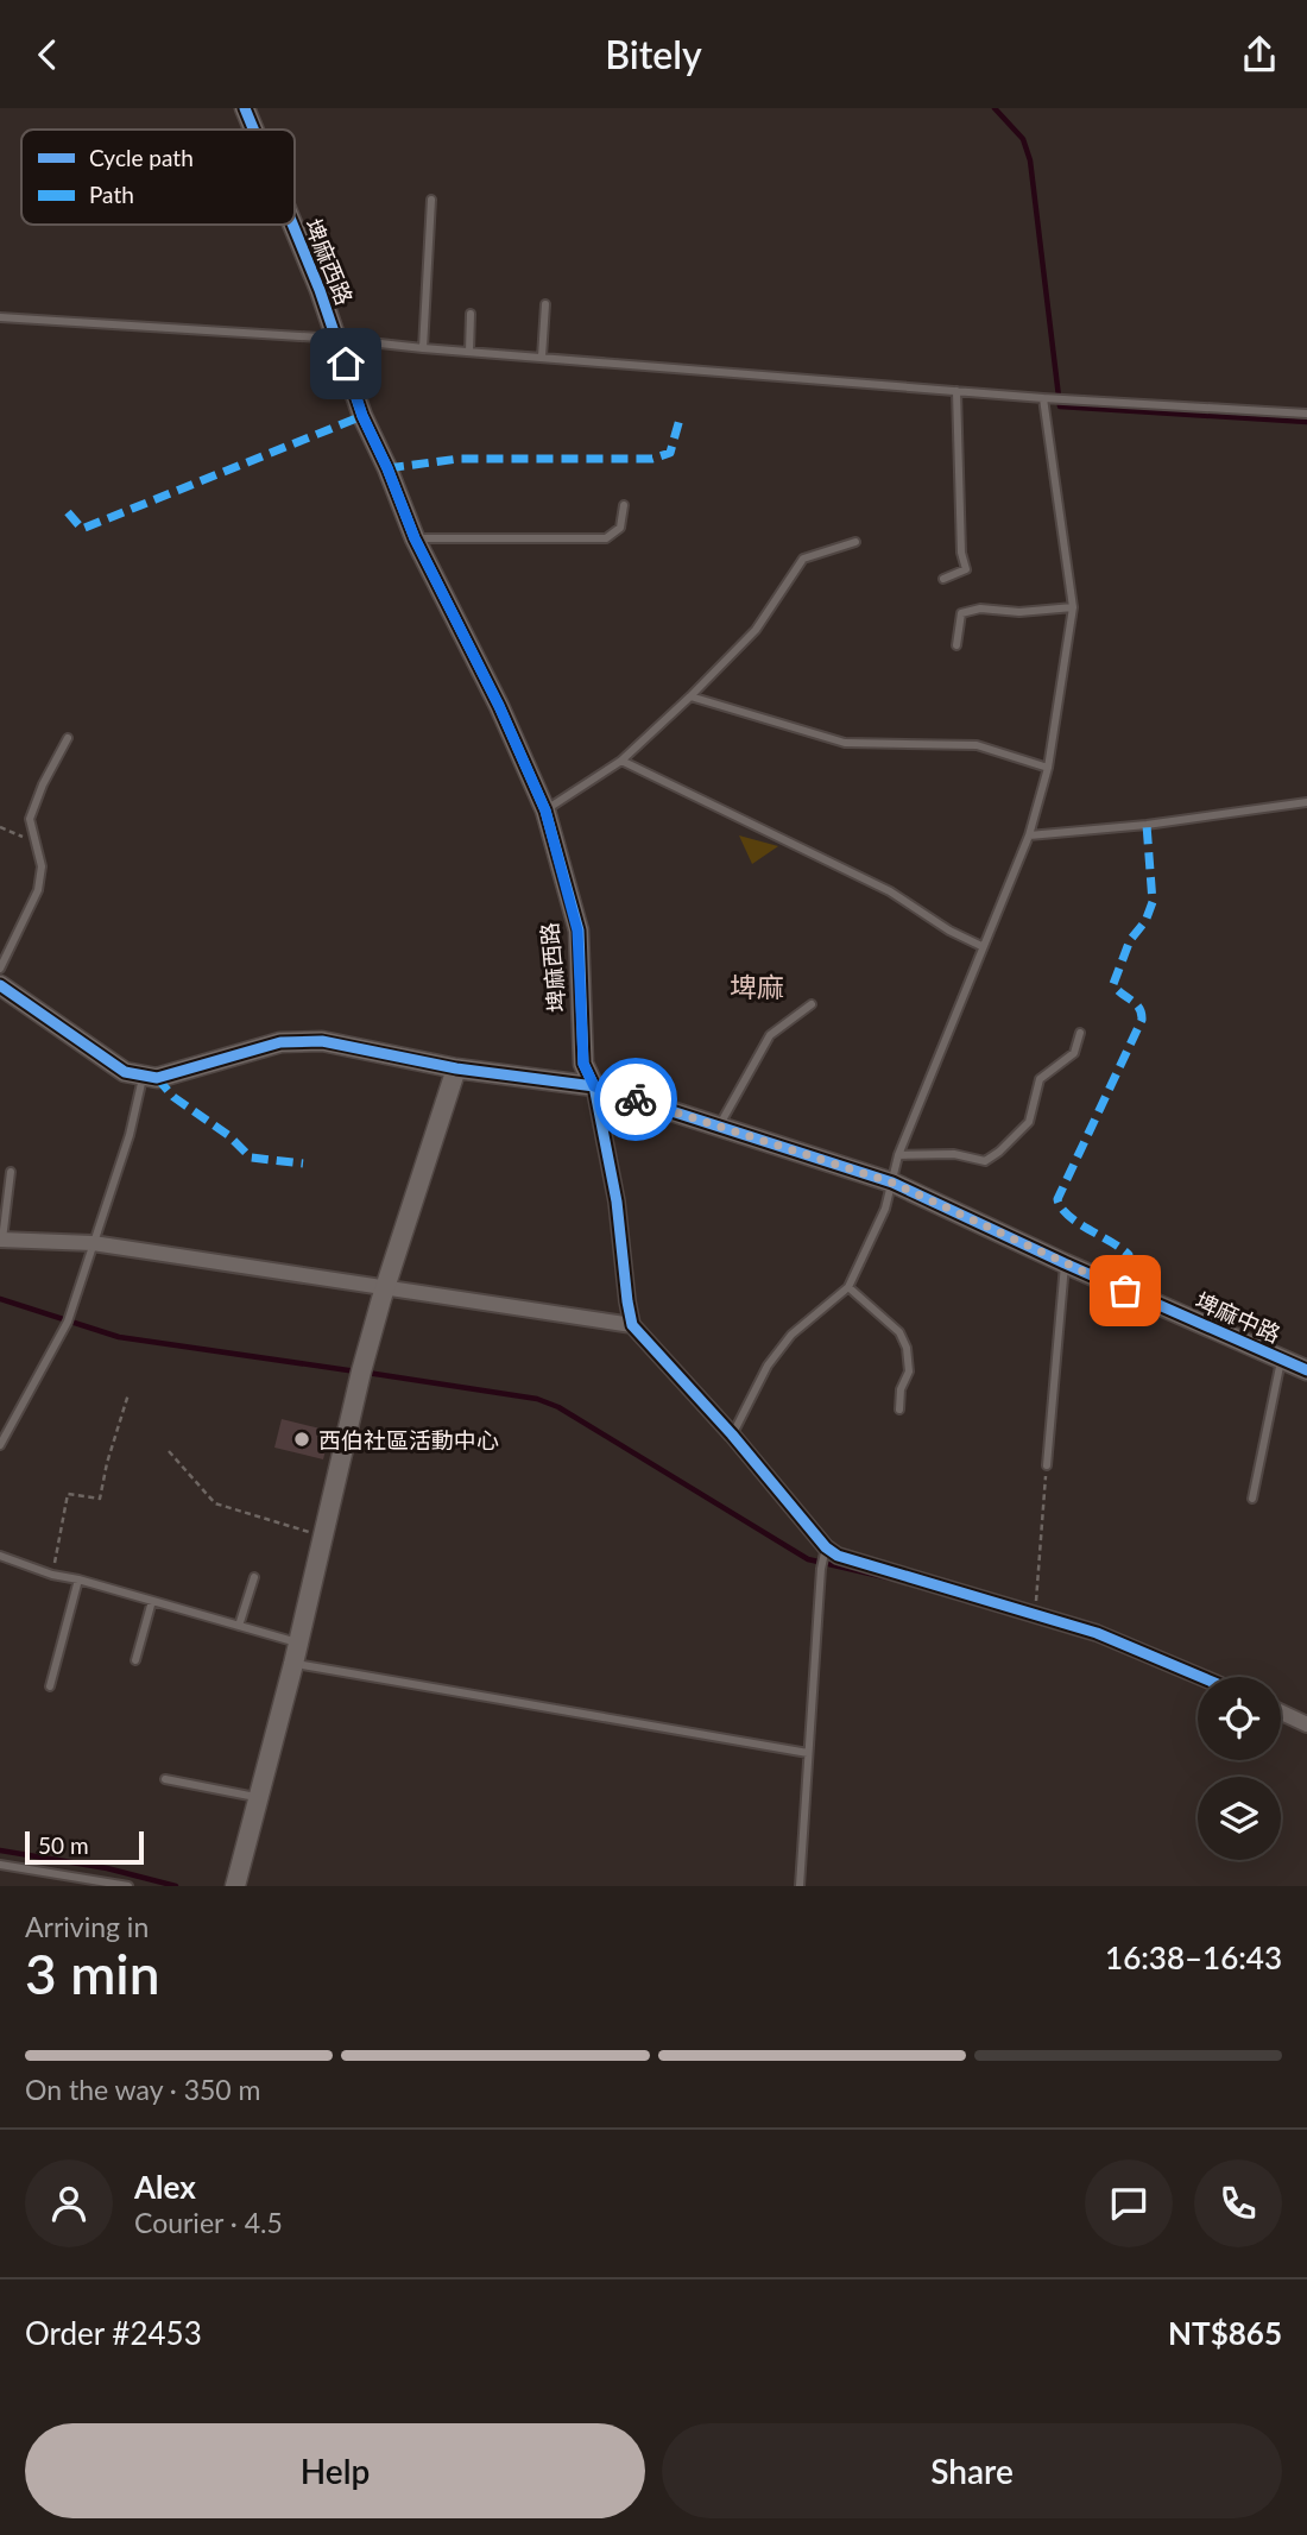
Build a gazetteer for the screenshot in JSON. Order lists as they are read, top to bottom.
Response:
{
  "streets": {
    "street": ["埤麻西路", "埤麻中路"]
  },
  "crossings": [
    ["埤麻西路", "埤麻中路"]
  ],
  "districts": ["埤麻"],
  "places": ["西伯社區活動中心"],
  "legend": ["Cycle path", "Path"],
  "scale_bar": "50 m",
  "page": {
    "header": "Bitely",
    "scale": "50 m",
    "heading": ["3 min", "Arriving in", "16:38–16:43"],
    "panel": [
      "Alex",
      "Courier · 4.5",
      "Order #2453",
      "NT$865"
    ],
    "bar": "On the way · 350 m",
    "buttons": ["Help", "Share"]
  }
}
